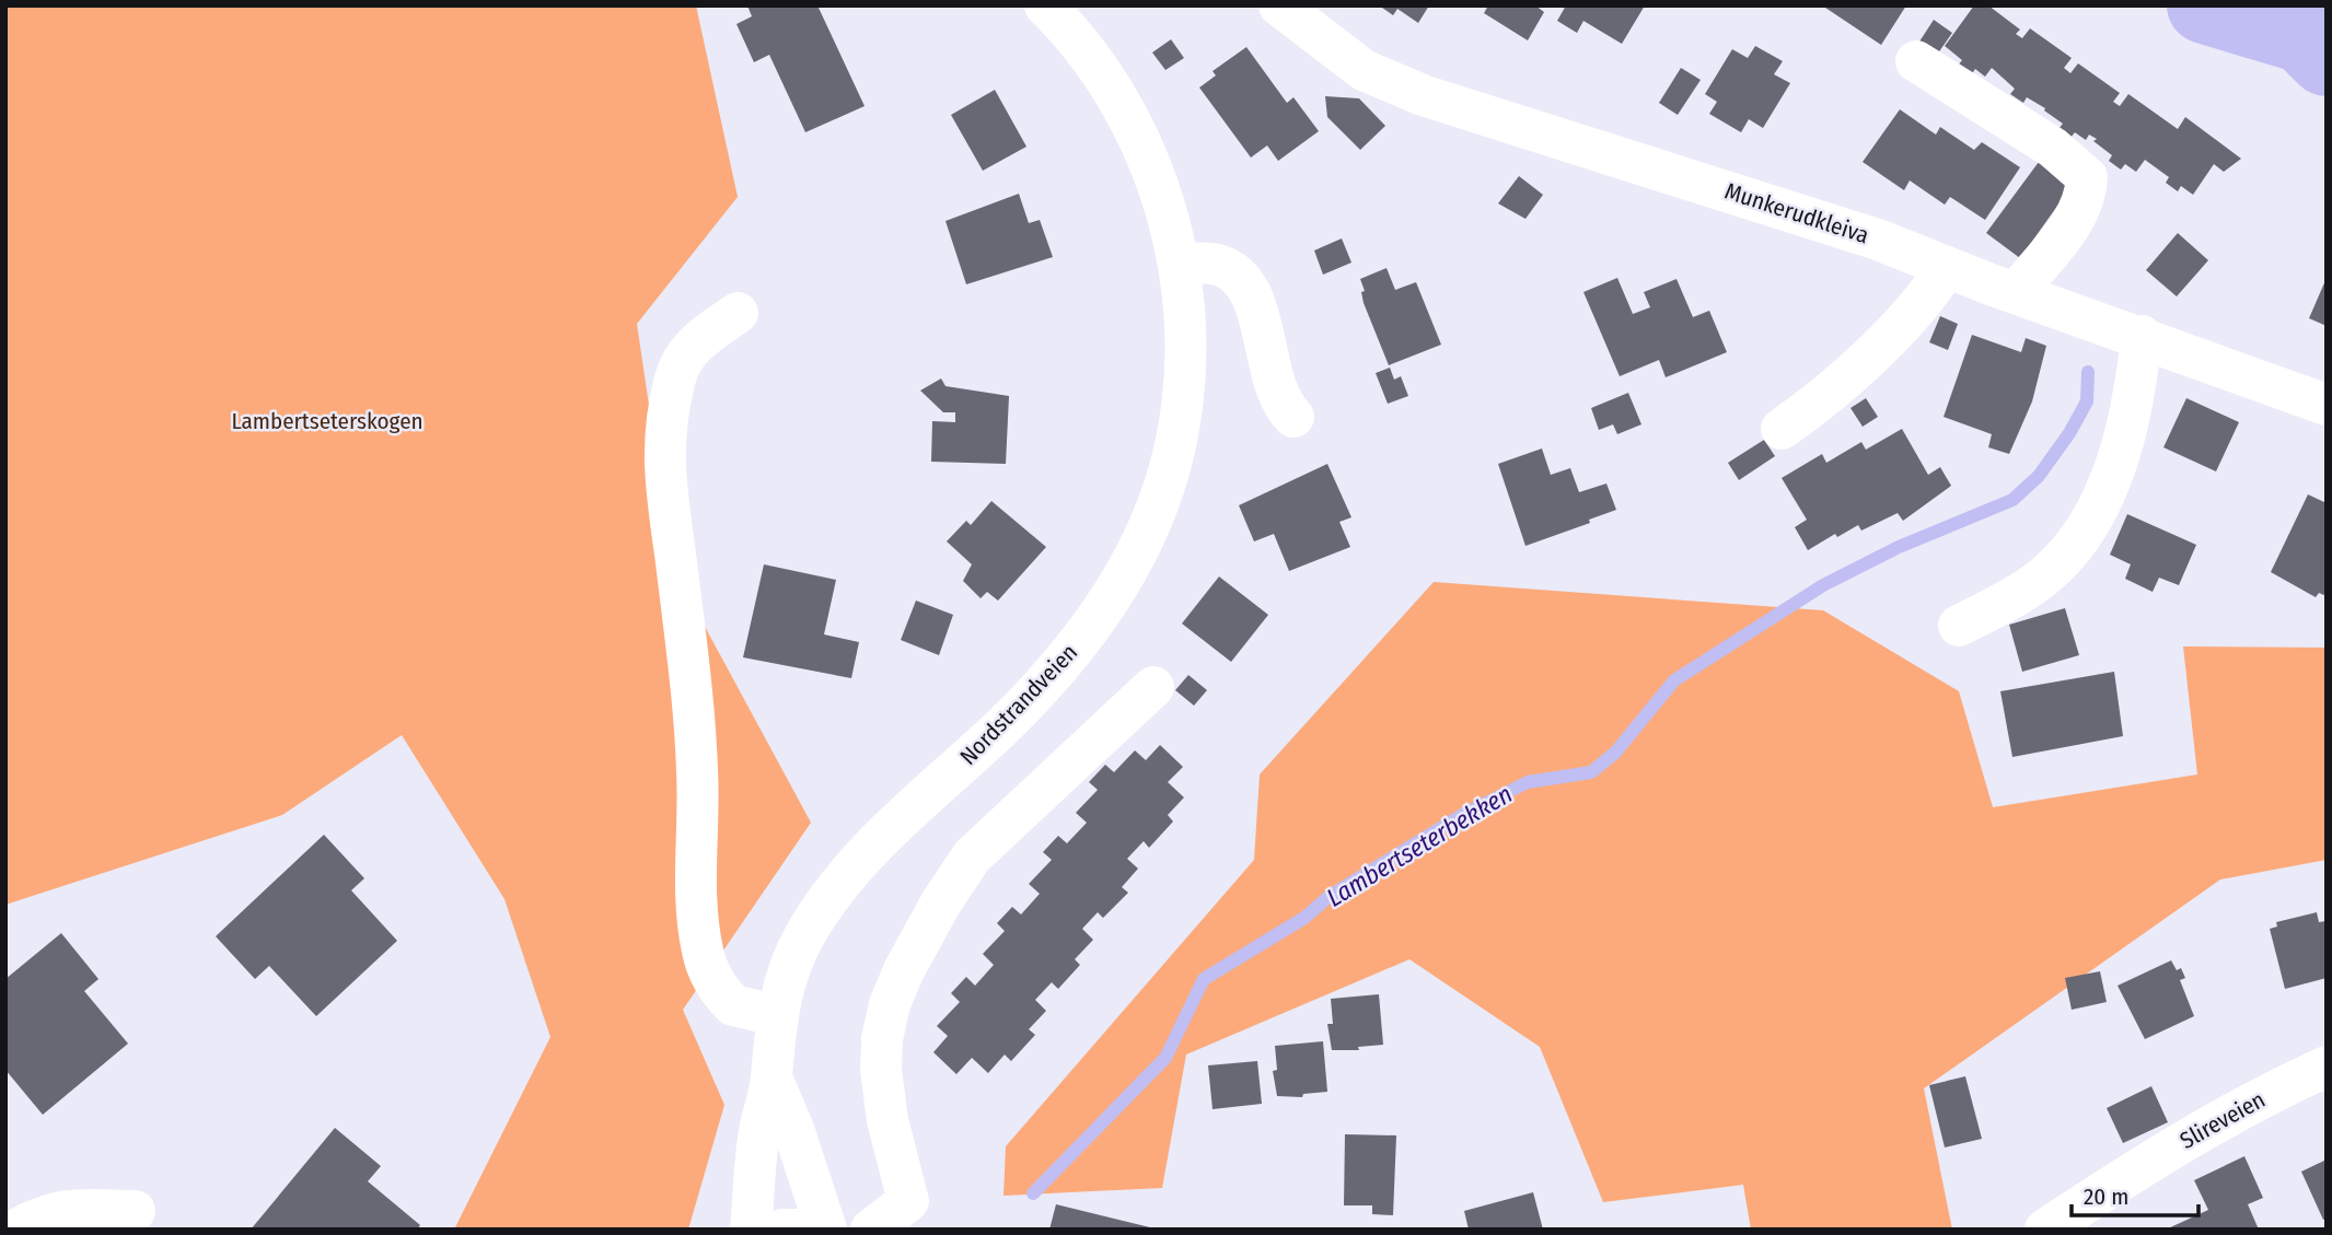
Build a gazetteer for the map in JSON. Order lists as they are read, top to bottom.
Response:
{
  "streets": {
    "main road": ["Munkerudkleiva", "Nordstrandveien", "Slireveien"]
  },
  "water": ["Lambertseterbekken"],
  "parks": ["Lambertseterskogen"],
  "scale_bar": "20 m"
}
